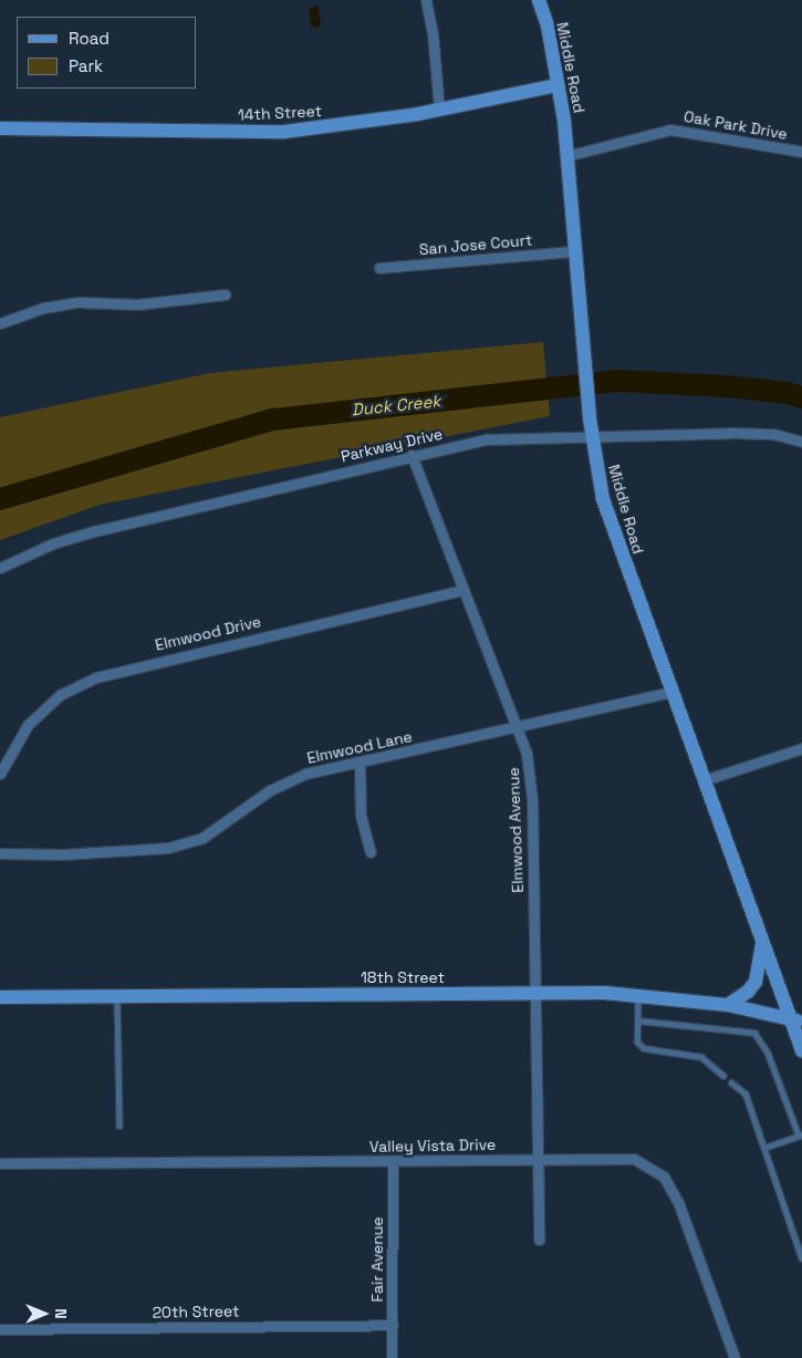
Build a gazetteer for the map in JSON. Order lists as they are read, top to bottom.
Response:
{
  "streets": {
    "street": [
      "Middle Road",
      "14th Street",
      "Oak Park Drive",
      "San Jose Court",
      "Parkway Drive",
      "Elmwood Drive",
      "Elmwood Lane",
      "Elmwood Avenue",
      "18th Street",
      "Valley Vista Drive",
      "Fair Avenue",
      "20th Street"
    ]
  },
  "crossings": [
    ["Middle Road", "14th Street"],
    ["Middle Road", "Oak Park Drive"],
    ["Middle Road", "San Jose Court"],
    ["Middle Road", "Parkway Drive"],
    ["Middle Road", "Elmwood Lane"],
    ["Middle Road", "18th Street"],
    ["Parkway Drive", "Elmwood Avenue"],
    ["Elmwood Drive", "Elmwood Avenue"],
    ["Elmwood Lane", "Elmwood Avenue"],
    ["Elmwood Avenue", "18th Street"],
    ["Elmwood Avenue", "Valley Vista Drive"],
    ["Valley Vista Drive", "Fair Avenue"],
    ["Fair Avenue", "20th Street"]
  ],
  "water": ["Duck Creek"],
  "legend": ["Road", "Park"],
  "north": "right"
}
